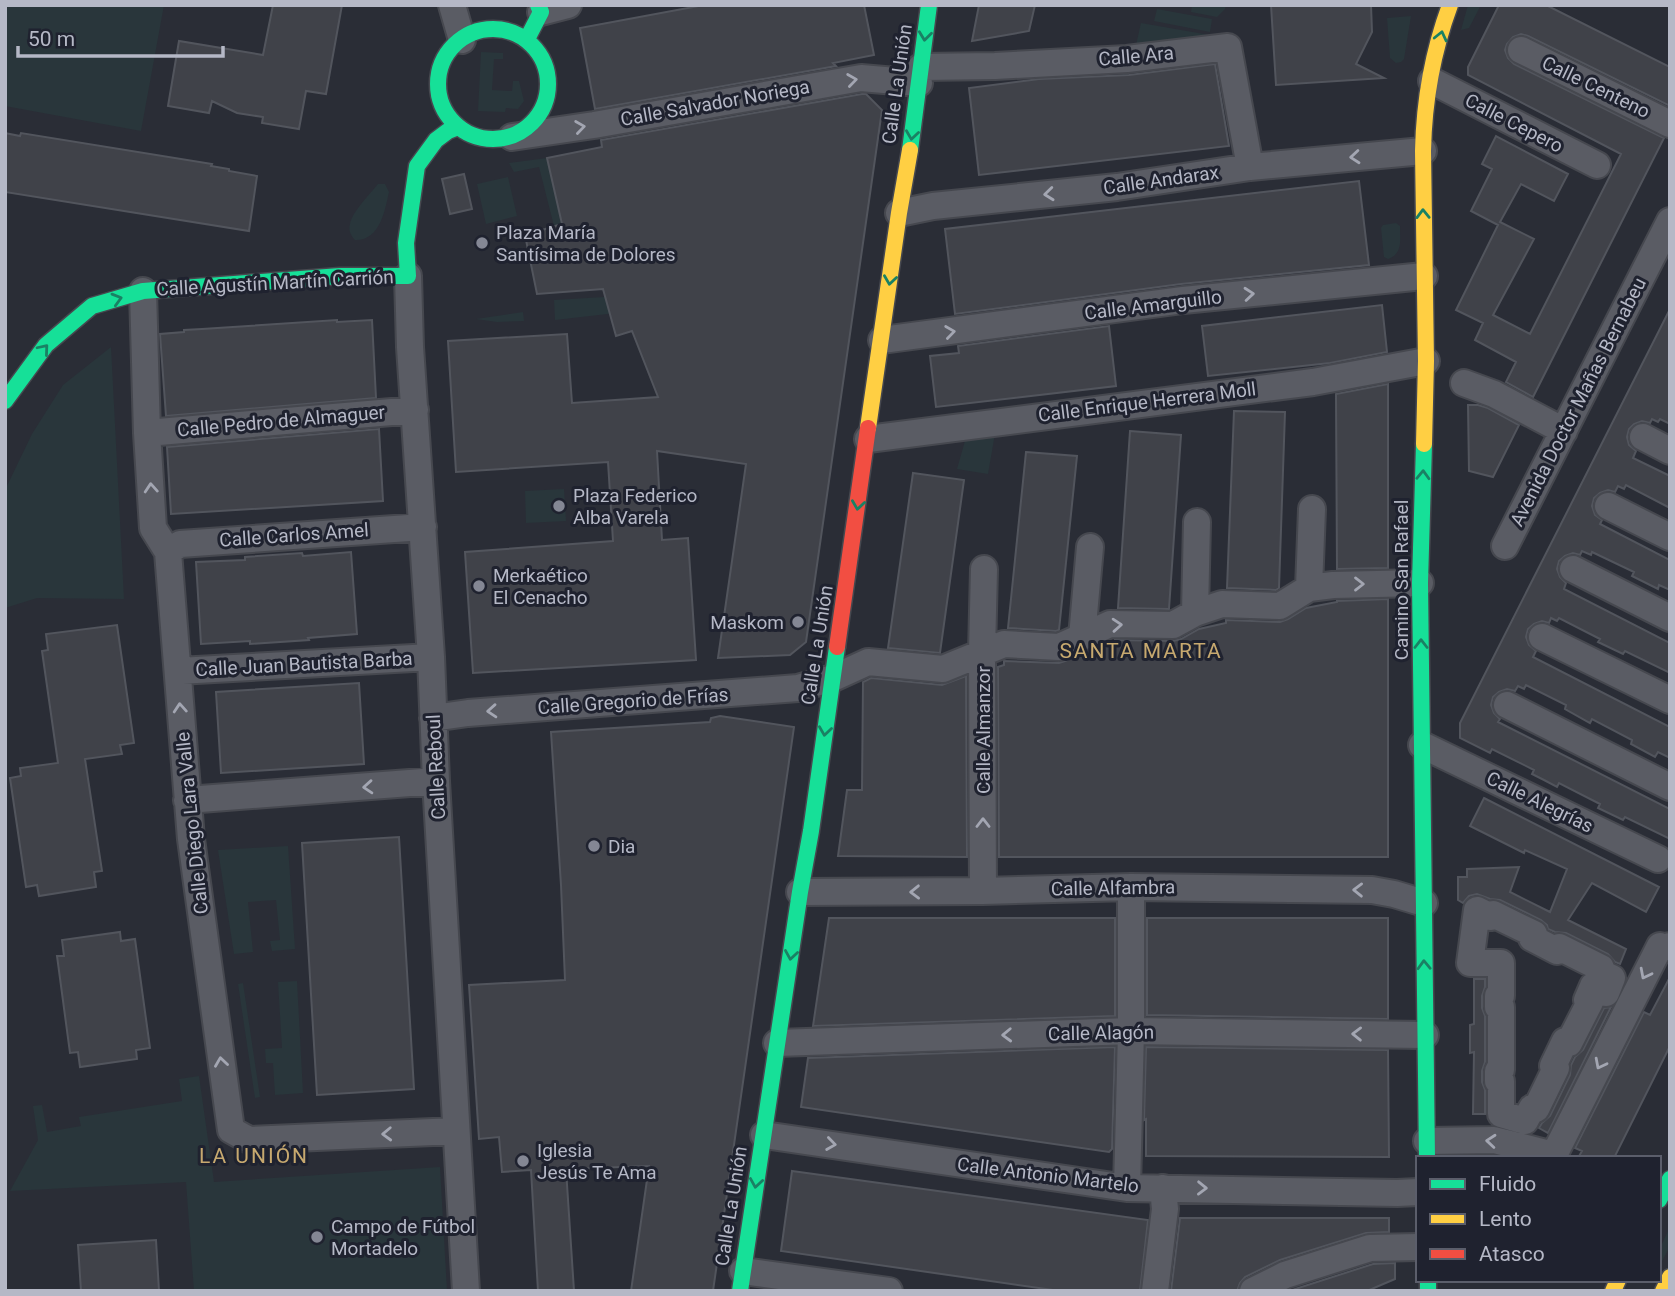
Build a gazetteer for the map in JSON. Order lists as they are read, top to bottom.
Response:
{
  "streets": {
    "main road": [
      "Calle La Unión",
      "Calle Agustín Martín Carrión",
      "Camino San Rafael",
      "Calle Reboul"
    ],
    "street": [
      "Calle Ara",
      "Calle Centeno",
      "Calle Salvador Noriega",
      "Calle Cepero",
      "Calle Andarax",
      "Calle Amarguillo",
      "Calle Enrique Herrera Moll",
      "Avenida Doctor Mañas Bernabeu",
      "Calle Pedro de Almaguer",
      "Calle Carlos Amel",
      "Calle Juan Bautista Barba",
      "Calle Gregorio de Frías",
      "Calle Almanzor",
      "Calle Alegrías",
      "Calle Diego Lara Valle",
      "Calle Alfambra",
      "Calle Alagón",
      "Calle Antonio Martelo"
    ]
  },
  "crossings": [
    ["Calle Ara", "Calle La Unión"],
    ["Calle Ara", "Calle Salvador Noriega"],
    ["Calle Ara", "Calle Andarax"],
    ["Calle La Unión", "Calle Salvador Noriega"],
    ["Calle La Unión", "Calle Andarax"],
    ["Calle La Unión", "Calle Amarguillo"],
    ["Calle La Unión", "Calle Enrique Herrera Moll"],
    ["Calle La Unión", "Calle Gregorio de Frías"],
    ["Calle La Unión", "Calle Alfambra"],
    ["Calle La Unión", "Calle Alagón"],
    ["Calle La Unión", "Calle Antonio Martelo"],
    ["Calle Salvador Noriega", "Calle Agustín Martín Carrión"],
    ["Calle Cepero", "Camino San Rafael"],
    ["Calle Andarax", "Camino San Rafael"],
    ["Calle Agustín Martín Carrión", "Calle Reboul"],
    ["Calle Agustín Martín Carrión", "Calle Diego Lara Valle"],
    ["Calle Amarguillo", "Camino San Rafael"],
    ["Calle Enrique Herrera Moll", "Camino San Rafael"],
    ["Calle Pedro de Almaguer", "Calle Reboul"],
    ["Calle Pedro de Almaguer", "Calle Diego Lara Valle"],
    ["Calle Carlos Amel", "Calle Reboul"],
    ["Calle Carlos Amel", "Calle Diego Lara Valle"],
    ["Camino San Rafael", "Calle Alegrías"],
    ["Camino San Rafael", "Calle Alfambra"],
    ["Camino San Rafael", "Calle Alagón"],
    ["Calle Juan Bautista Barba", "Calle Reboul"],
    ["Calle Juan Bautista Barba", "Calle Diego Lara Valle"],
    ["Calle Gregorio de Frías", "Calle Almanzor"],
    ["Calle Gregorio de Frías", "Calle Reboul"],
    ["Calle Almanzor", "Calle Alfambra"],
    ["Calle Reboul", "Calle Diego Lara Valle"]
  ],
  "one_way": [
    "Calle La Unión",
    "Calle Salvador Noriega",
    "Calle Andarax",
    "Calle Amarguillo",
    "Camino San Rafael",
    "Calle Almanzor",
    "Calle Diego Lara Valle",
    "Calle Alfambra",
    "Calle Alagón"
  ],
  "districts": ["SANTA MARTA", "LA UNIÓN"],
  "places": [
    "Plaza María Santísima de Dolores",
    "Plaza Federico Alba Varela",
    "Merkaético El Cenacho",
    "Maskom",
    "Dia",
    "Iglesia Jesús Te Ama",
    "Campo de Fútbol Mortadelo"
  ],
  "legend": ["Fluido", "Lento", "Atasco"],
  "scale_bar": "50 m"
}
